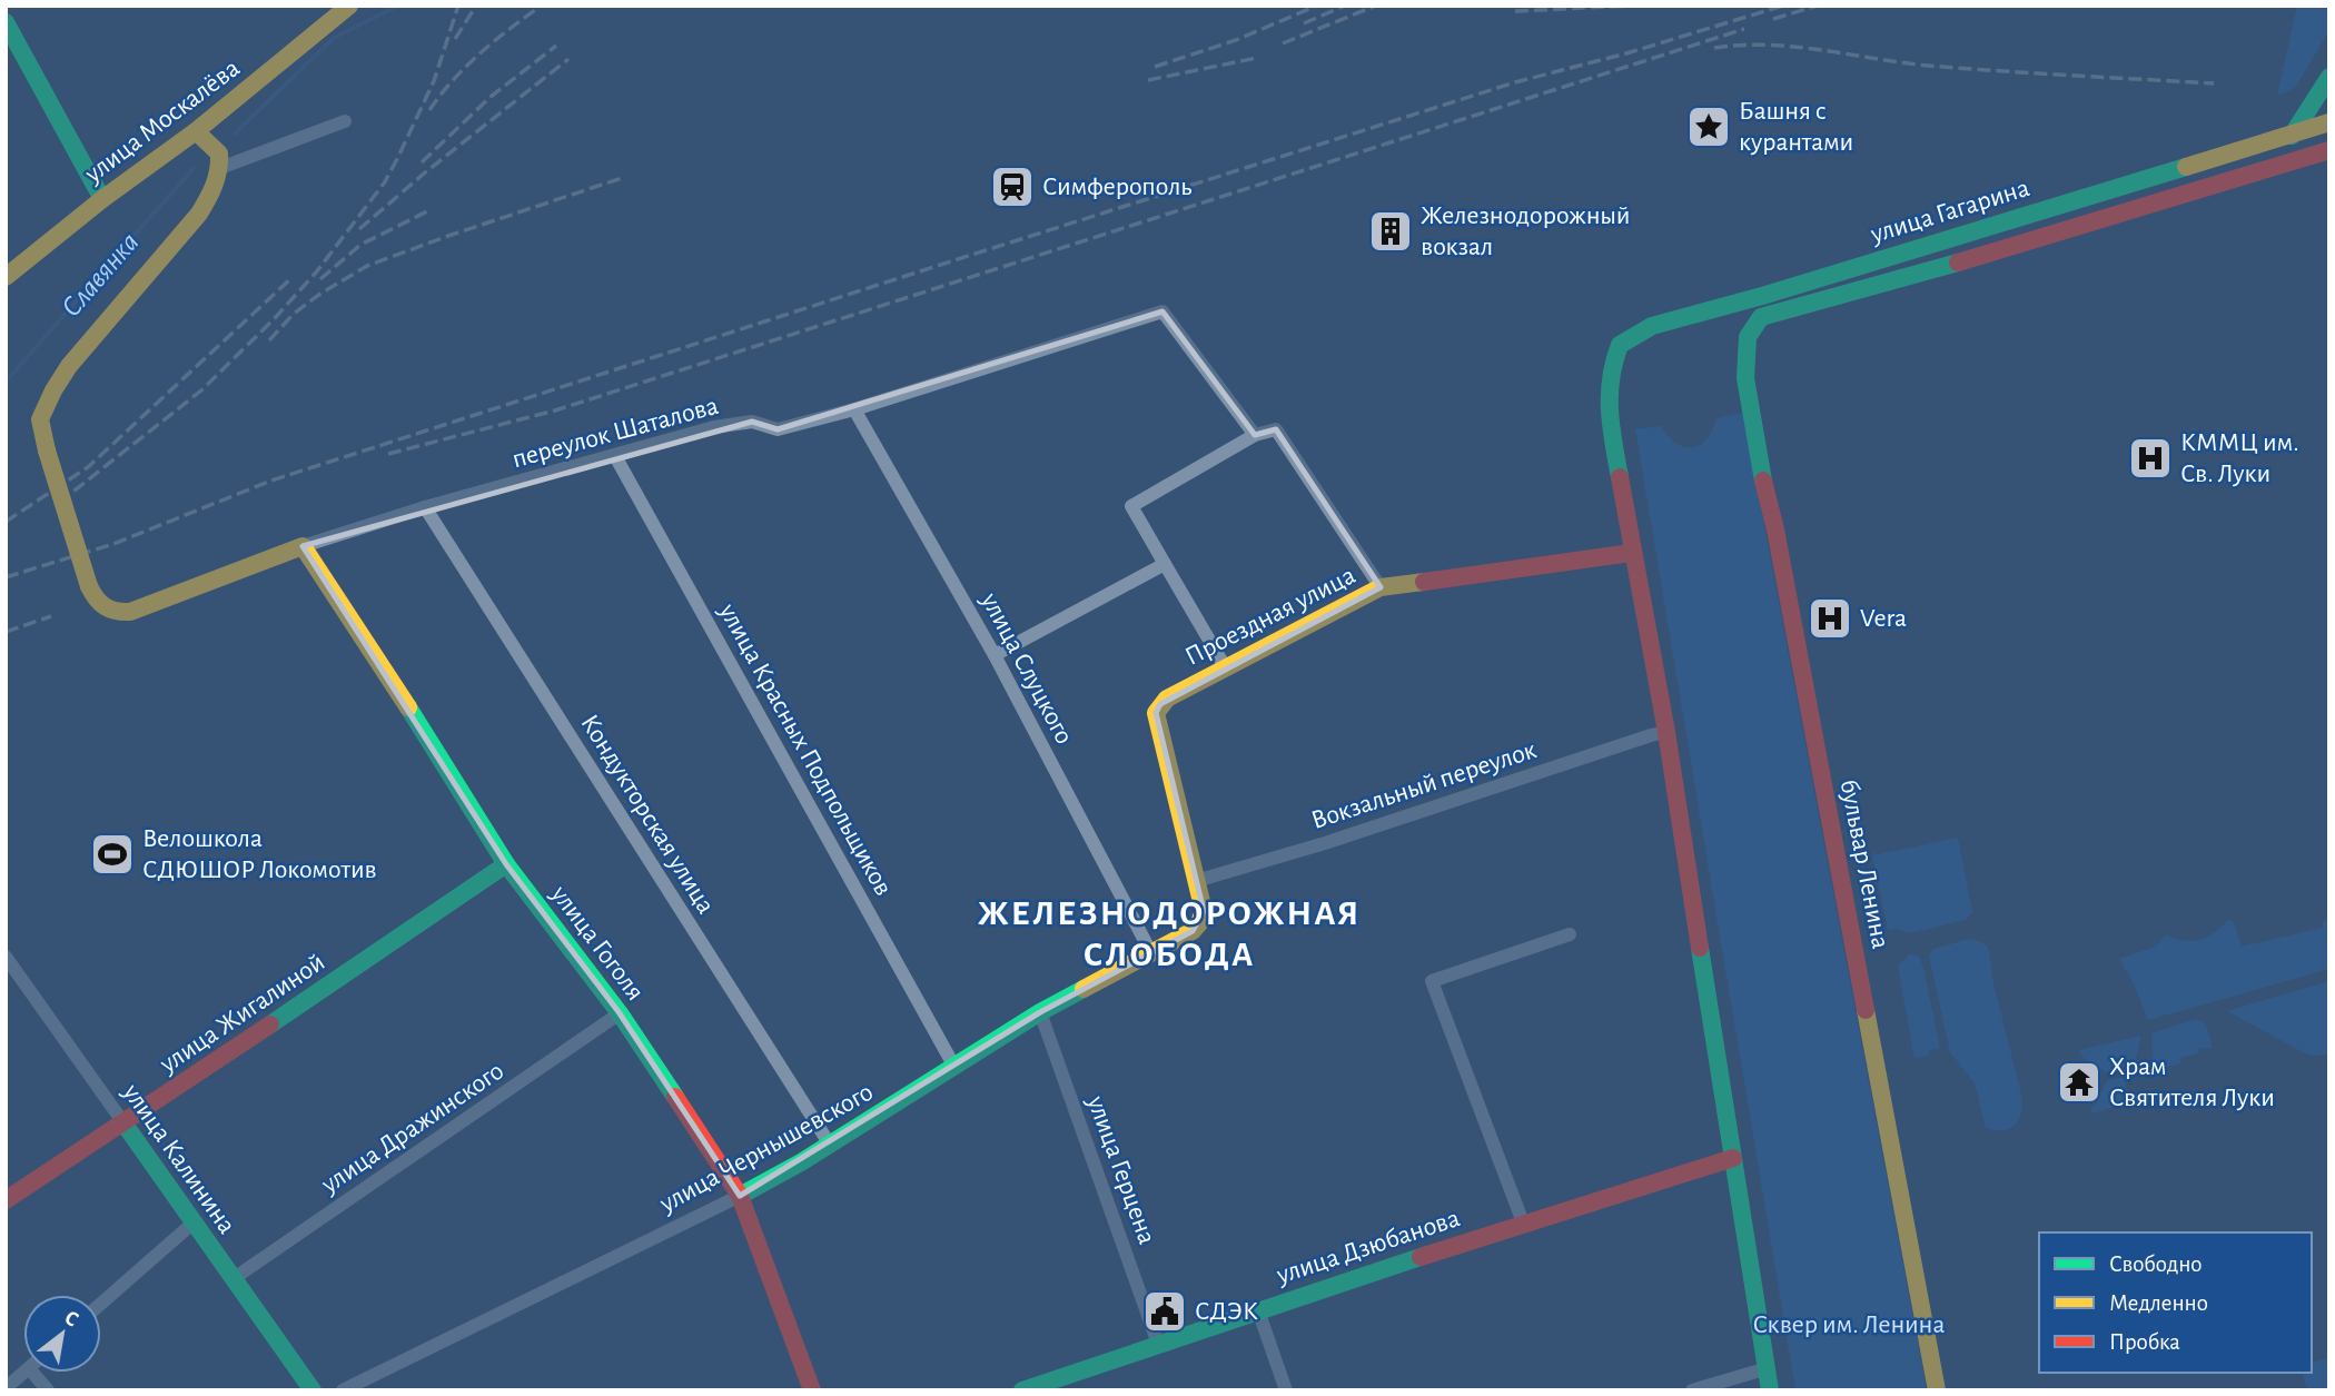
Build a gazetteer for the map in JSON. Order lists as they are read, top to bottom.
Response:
{
  "streets": {
    "main road": [
      "улица Москалёва",
      "улица Гагарина",
      "Проездная улица",
      "бульвар Ленина",
      "улица Гоголя",
      "улица Жигалиной",
      "улица Чернышевского",
      "улица Калинина",
      "улица Дзюбанова"
    ],
    "street": [
      "переулок Шаталова",
      "улица Слуцкого",
      "улица Красных Подпольщиков",
      "Вокзальный переулок",
      "Кондукторская улица",
      "улица Дражинского",
      "улица Герцена"
    ]
  },
  "crossings": [
    ["улица Гагарина", "Проездная улица"],
    ["улица Гагарина", "бульвар Ленина"],
    ["переулок Шаталова", "улица Слуцкого"],
    ["переулок Шаталова", "улица Красных Подпольщиков"],
    ["переулок Шаталова", "Кондукторская улица"],
    ["переулок Шаталова", "улица Гоголя"],
    ["Проездная улица", "Вокзальный переулок"],
    ["Проездная улица", "улица Чернышевского"],
    ["улица Слуцкого", "улица Чернышевского"],
    ["улица Красных Подпольщиков", "улица Чернышевского"],
    ["Кондукторская улица", "улица Чернышевского"],
    ["улица Гоголя", "улица Жигалиной"],
    ["улица Гоголя", "улица Дражинского"],
    ["улица Гоголя", "улица Чернышевского"],
    ["улица Жигалиной", "улица Калинина"],
    ["улица Дражинского", "улица Калинина"],
    ["улица Чернышевского", "улица Герцена"],
    ["улица Герцена", "улица Дзюбанова"]
  ],
  "districts": ["ЖЕЛЕЗНОДОРОЖНАЯ СЛОБОДА"],
  "water": ["Славянка"],
  "parks": ["Сквер им. Ленина"],
  "places": {
    "place": ["Башня с курантами"],
    "station": ["Симферополь"],
    "building": ["Железнодорожный вокзал"],
    "hospital": ["КММЦ им. Св. Луки", "Vera"],
    "sports": ["Велошкола СДЮШОР Локомотив"],
    "temple": ["Храм Святителя Луки"],
    "public building": ["СДЭК"]
  },
  "legend": ["Свободно", "Медленно", "Пробка"],
  "north": "top right"
}
